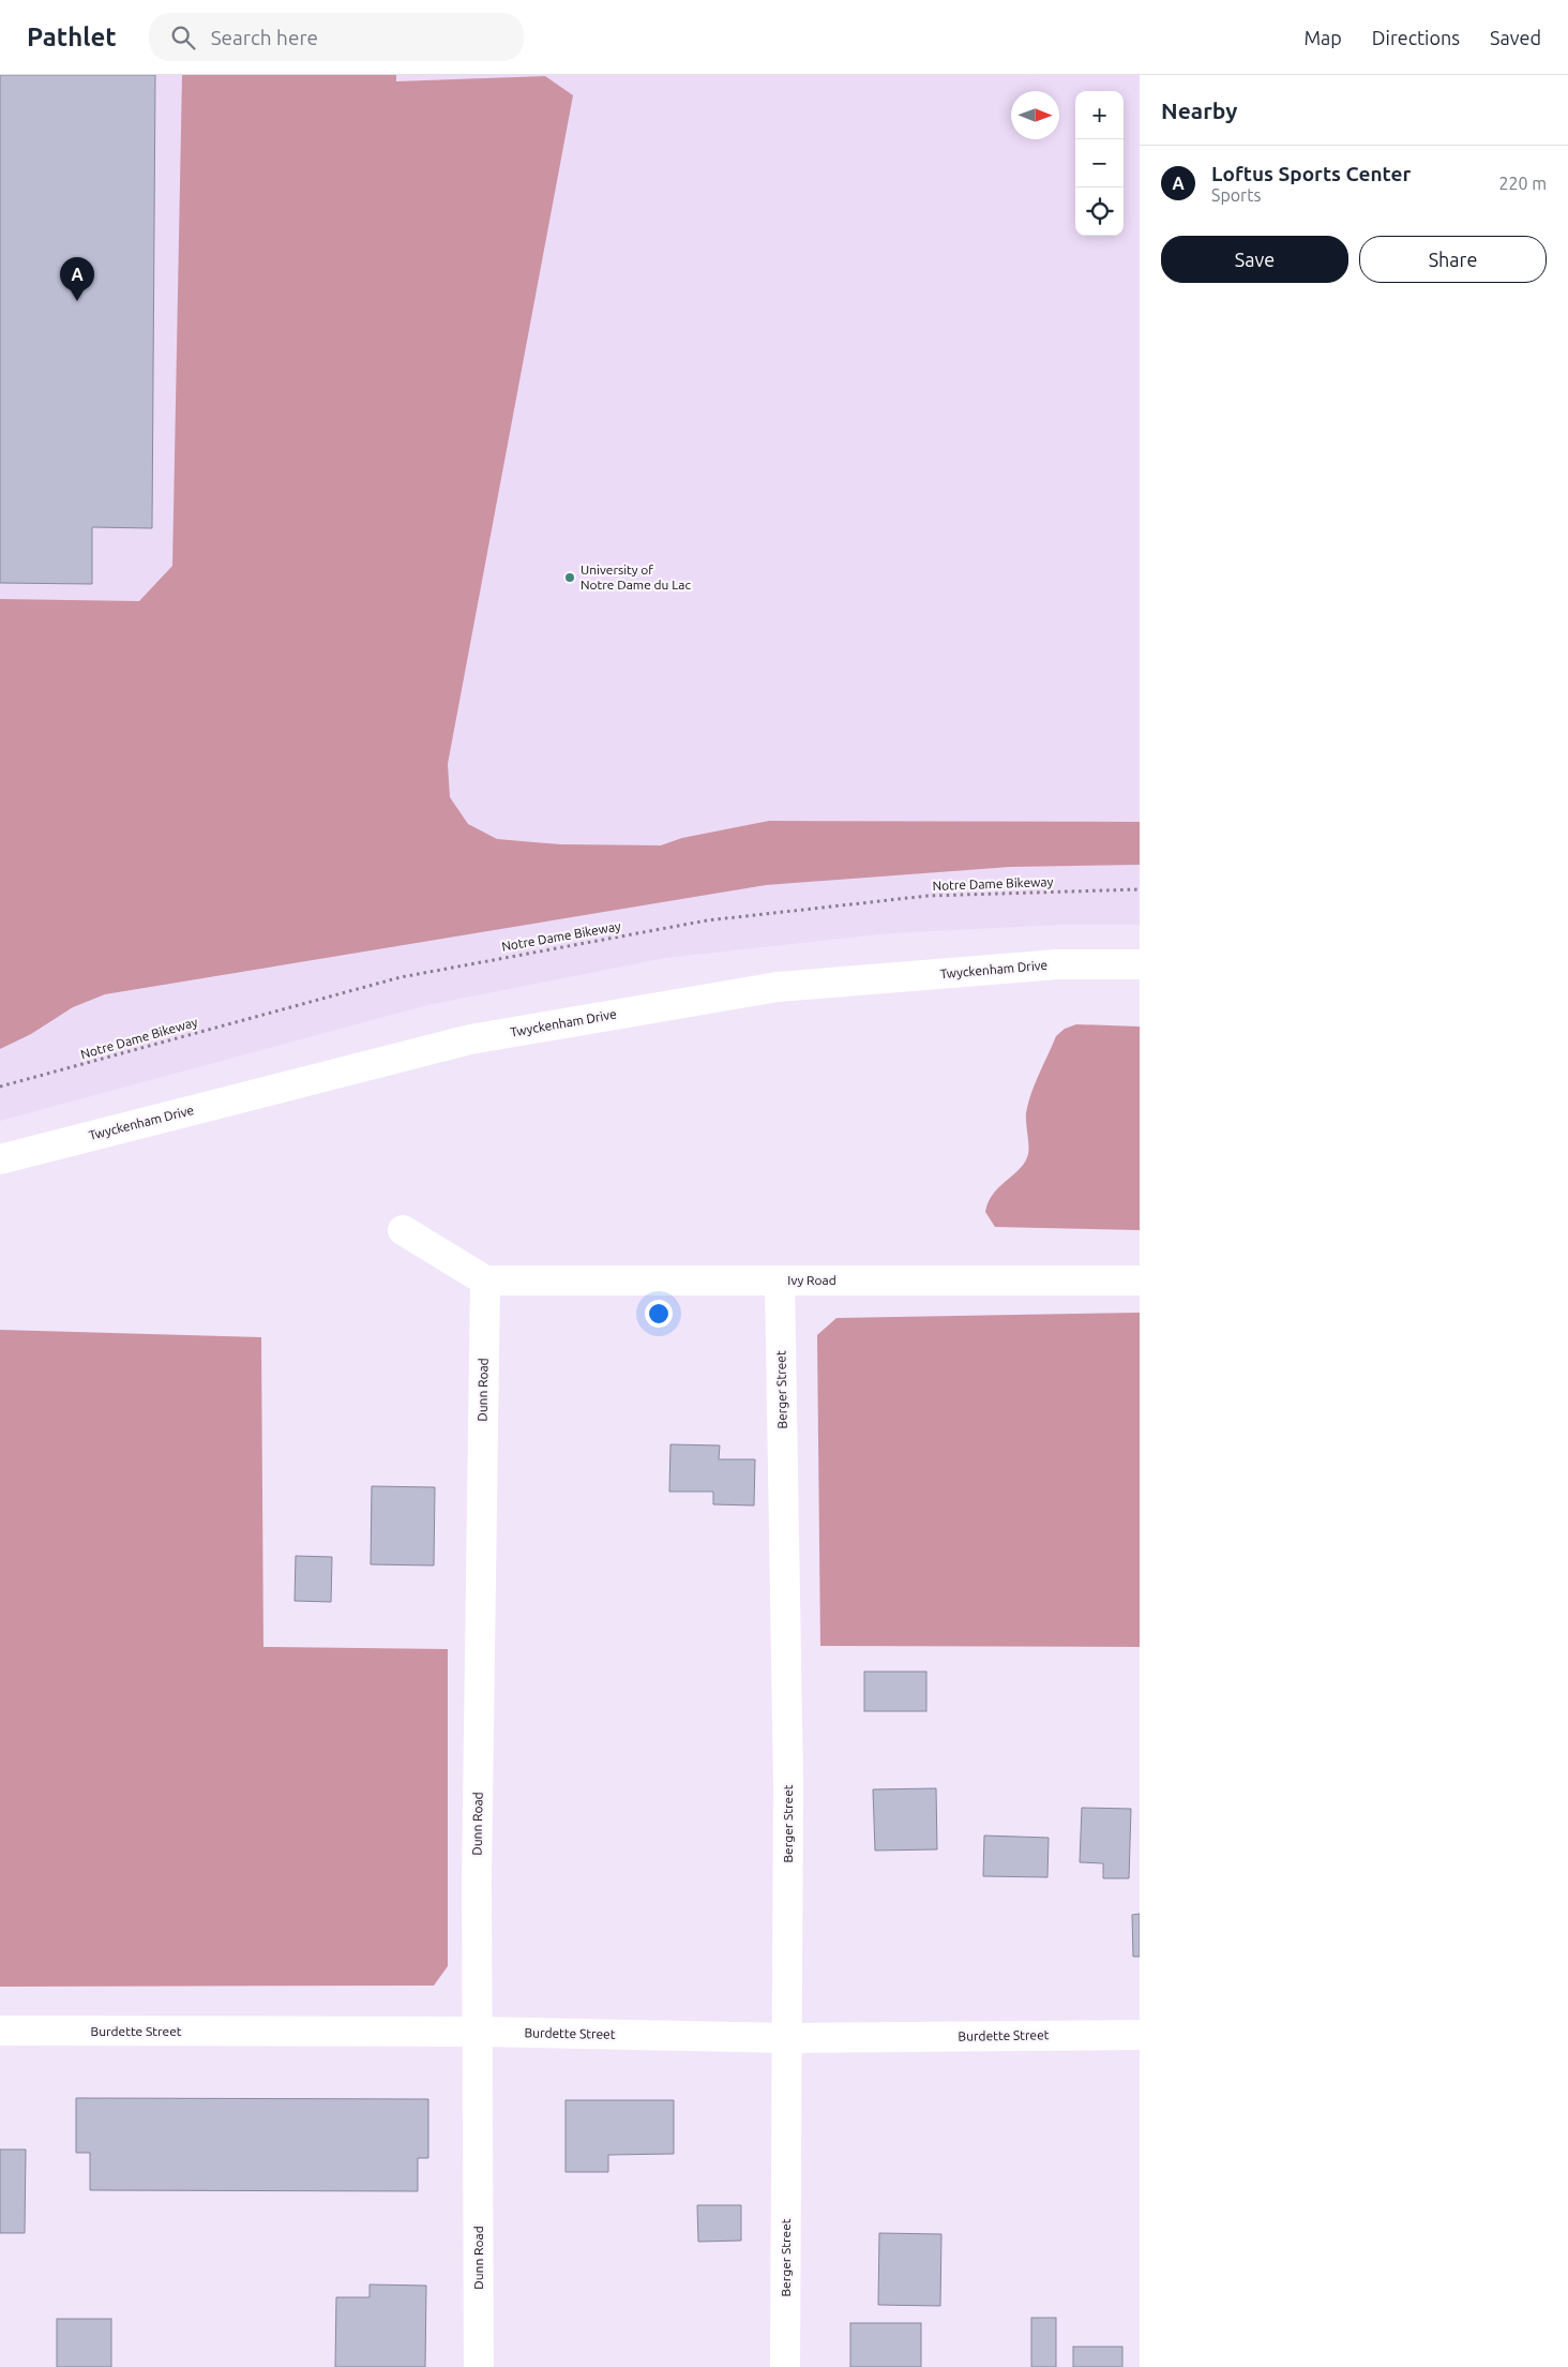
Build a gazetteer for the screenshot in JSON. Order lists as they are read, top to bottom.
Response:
{
  "streets": {
    "street": [
      "Twyckenham Drive",
      "Ivy Road",
      "Dunn Road",
      "Berger Street",
      "Burdette Street"
    ],
    "path": ["Notre Dame Bikeway"]
  },
  "crossings": [
    ["Ivy Road", "Dunn Road"],
    ["Ivy Road", "Berger Street"],
    ["Dunn Road", "Burdette Street"],
    ["Berger Street", "Burdette Street"]
  ],
  "places": ["University of Notre Dame du Lac"],
  "north": "right",
  "page": {
    "header": "Pathlet",
    "search": "Search here",
    "nav": ["Map", "Directions", "Saved"],
    "heading": "Nearby",
    "map_buttons": ["+", "−"],
    "list": [
      {
        "mark": "A",
        "name": "Loftus Sports Center",
        "note": "Sports",
        "value": "220 m"
      }
    ],
    "buttons": ["Save", "Share"],
    "pins": "A"
  }
}
